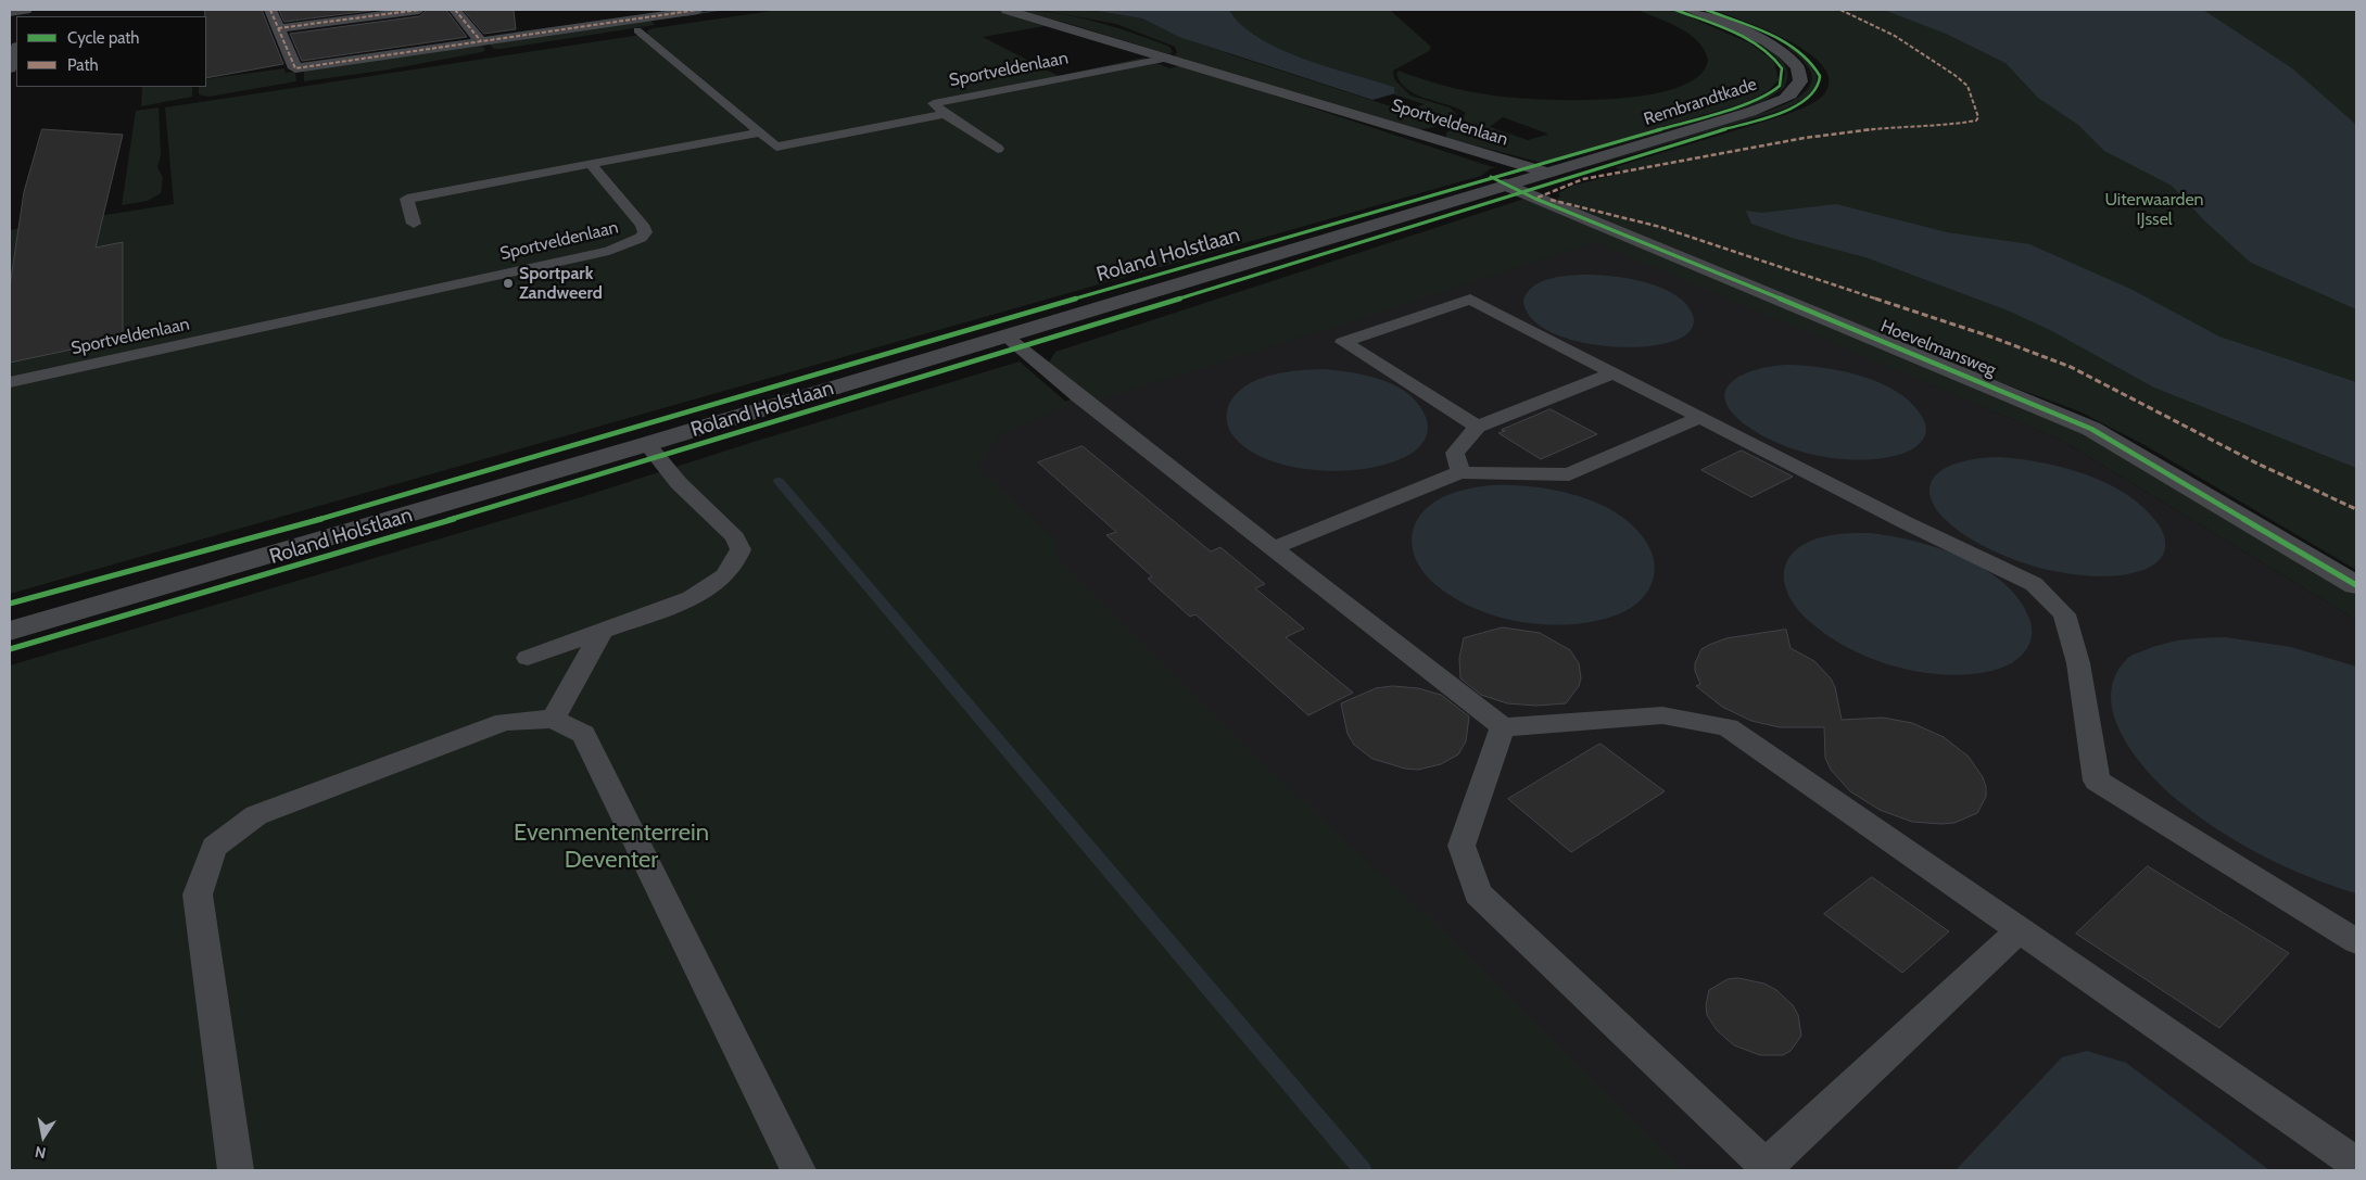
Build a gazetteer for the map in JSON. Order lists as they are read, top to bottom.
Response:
{
  "streets": {
    "street": [
      "Sportveldenlaan",
      "Rembrandtkade",
      "Roland Holstlaan",
      "Hoevelmansweg"
    ]
  },
  "crossings": [
    ["Sportveldenlaan", "Rembrandtkade"],
    ["Sportveldenlaan", "Roland Holstlaan"],
    ["Rembrandtkade", "Roland Holstlaan"],
    ["Roland Holstlaan", "Hoevelmansweg"]
  ],
  "parks": ["Uiterwaarden IJssel", "Evenmententerrein Deventer"],
  "places": ["Sportpark Zandweerd"],
  "legend": ["Cycle path", "Path"],
  "north": "bottom"
}
